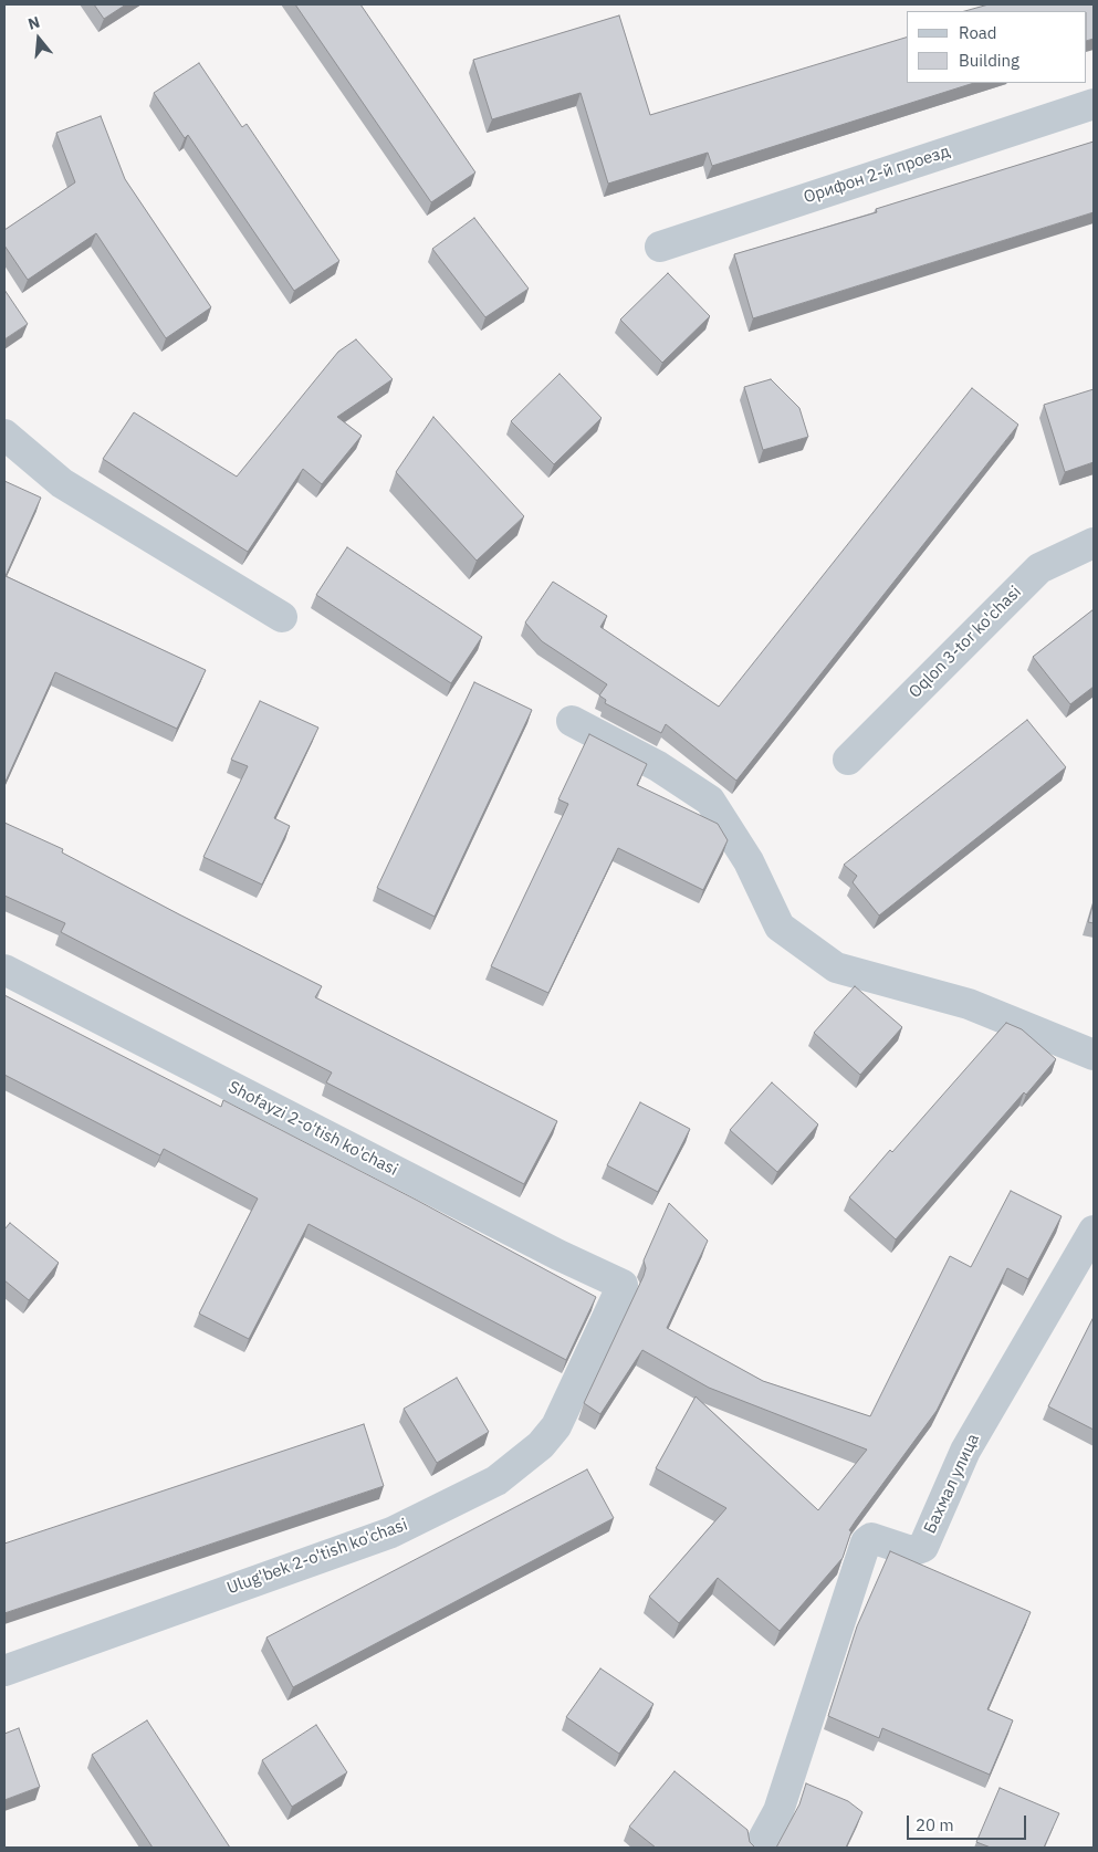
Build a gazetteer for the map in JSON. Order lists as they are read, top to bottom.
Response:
{
  "streets": {
    "street": [
      "Орифон 2-й проезд",
      "Oqlon 3-tor ko'chasi",
      "Shofayzi 2-o'tish ko'chasi",
      "Бахмал улица",
      "Ulug'bek 2-o'tish ko'chasi"
    ]
  },
  "crossings": [
    ["Shofayzi 2-o'tish ko'chasi", "Ulug'bek 2-o'tish ko'chasi"]
  ],
  "legend": ["Road", "Building"],
  "scale_bar": "20 m",
  "north": "top"
}
